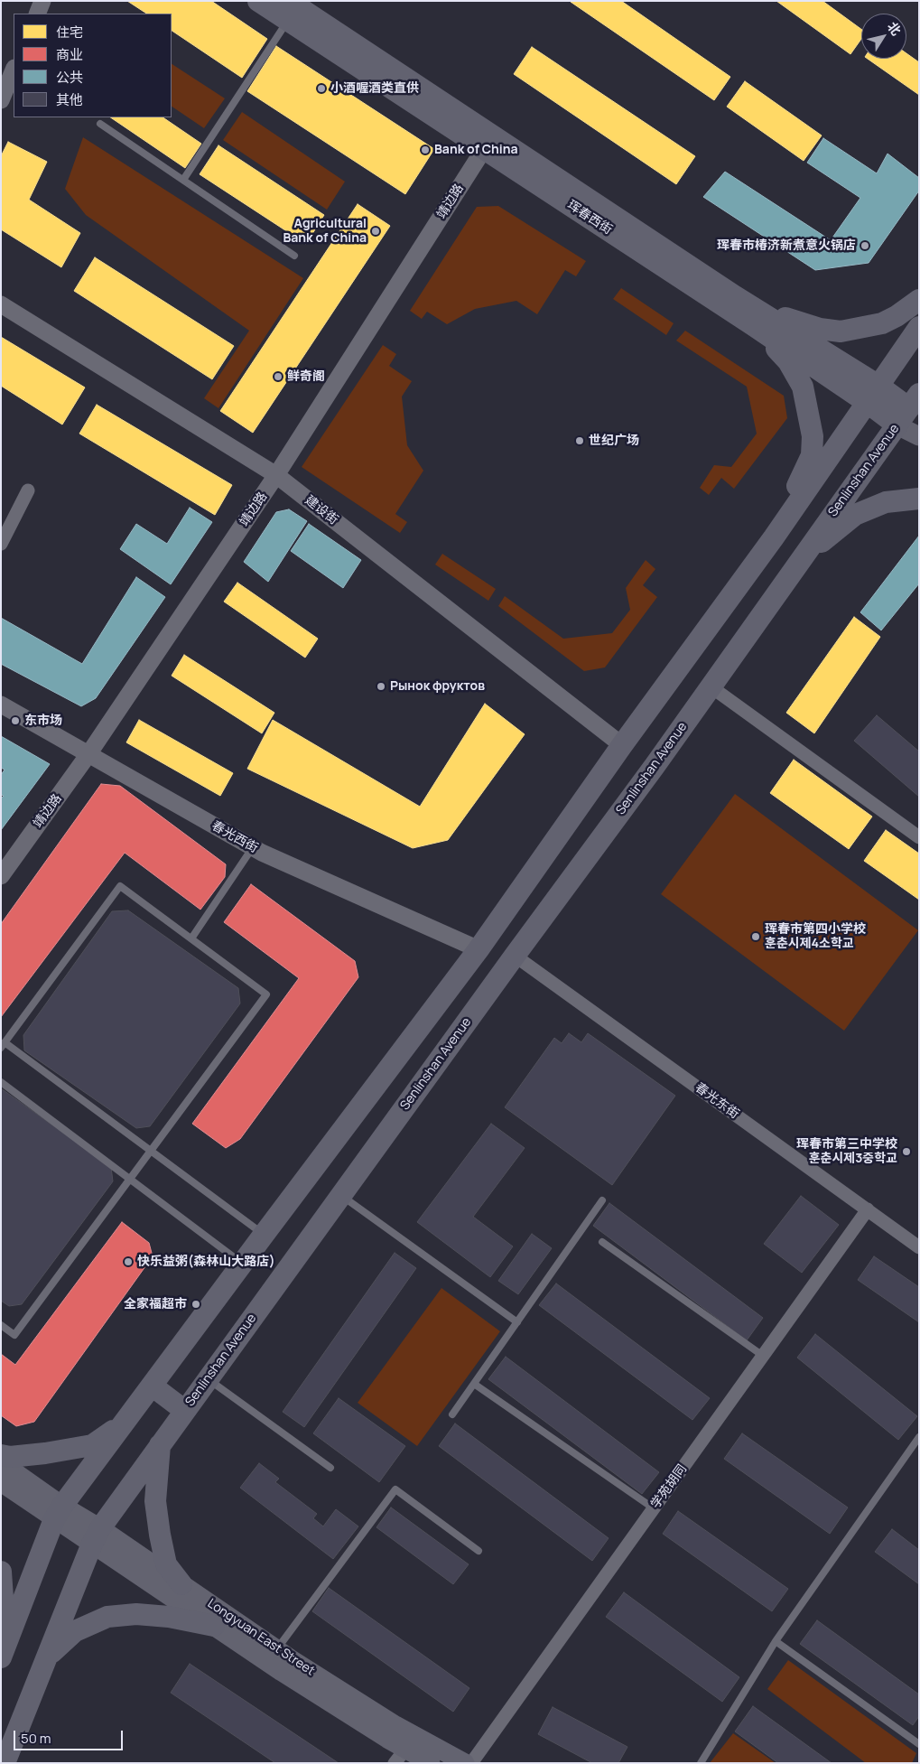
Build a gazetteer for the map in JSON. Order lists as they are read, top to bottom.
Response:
{
  "streets": {
    "main road": ["珲春西街", "Senlinshan Avenue", "Longyuan East Street"],
    "street": [
      "靖边路",
      "建设街",
      "春光西街",
      "春光东街",
      "学苑胡同"
    ]
  },
  "crossings": [
    ["靖边路", "珲春西街"],
    ["靖边路", "建设街"],
    ["靖边路", "春光西街"],
    ["珲春西街", "Senlinshan Avenue"],
    ["Senlinshan Avenue", "春光东街"],
    ["Senlinshan Avenue", "Longyuan East Street"],
    ["春光东街", "学苑胡同"]
  ],
  "places": [
    "小酒喔酒类直供",
    "Bank of China",
    "Agricultural Bank of China",
    "珲春市椿济新煮意火锅店",
    "鲜奇阁",
    "世纪广场",
    "Рынок фруктов",
    "东市场",
    "珲春市第四小学校 훈춘시제4소학교",
    "珲春市第三中学校 훈춘시제3중학교",
    "快乐益粥(森林山大路店)",
    "全家福超市"
  ],
  "legend": [
    "住宅",
    "商业",
    "公共",
    "其他"
  ],
  "scale_bar": "50 m",
  "north": "top right"
}
